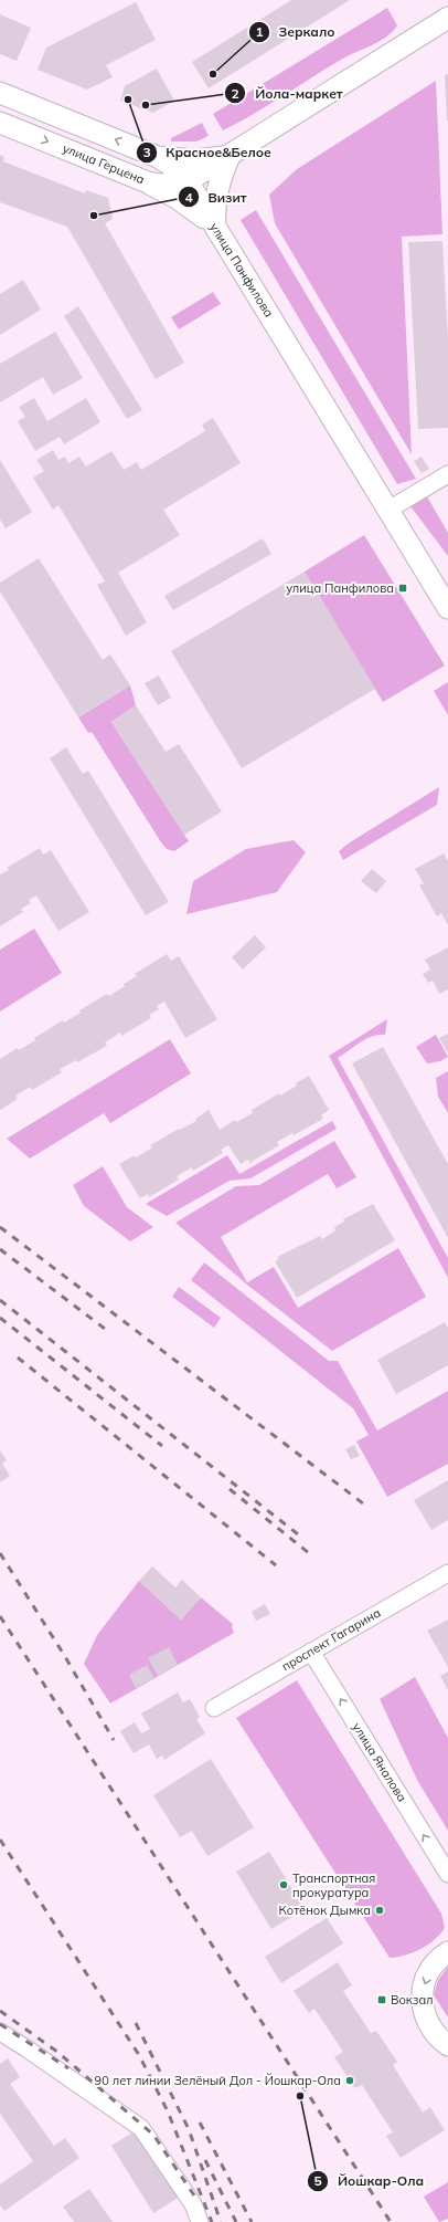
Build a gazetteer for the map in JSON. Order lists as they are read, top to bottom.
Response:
{
  "streets": {
    "main road": ["улица Герцена", "улица Панфилова"],
    "street": ["проспект Гагарина", "улица Яналова"]
  },
  "crossings": [
    ["улица Герцена", "улица Панфилова"],
    ["проспект Гагарина", "улица Яналова"]
  ],
  "one_way": ["улица Яналова"],
  "places": {
    "other": [
      "Зеркало",
      "Красное&Белое",
      "Йола-маркет",
      "Визит",
      "Транспортная прокуратура",
      "Котёнок Дымка",
      "90 лет линии Зелёный Дол - Йошкар-Ола",
      "Йошкар-Ола"
    ],
    "transit": ["улица Панфилова", "Вокзал"]
  }
}
